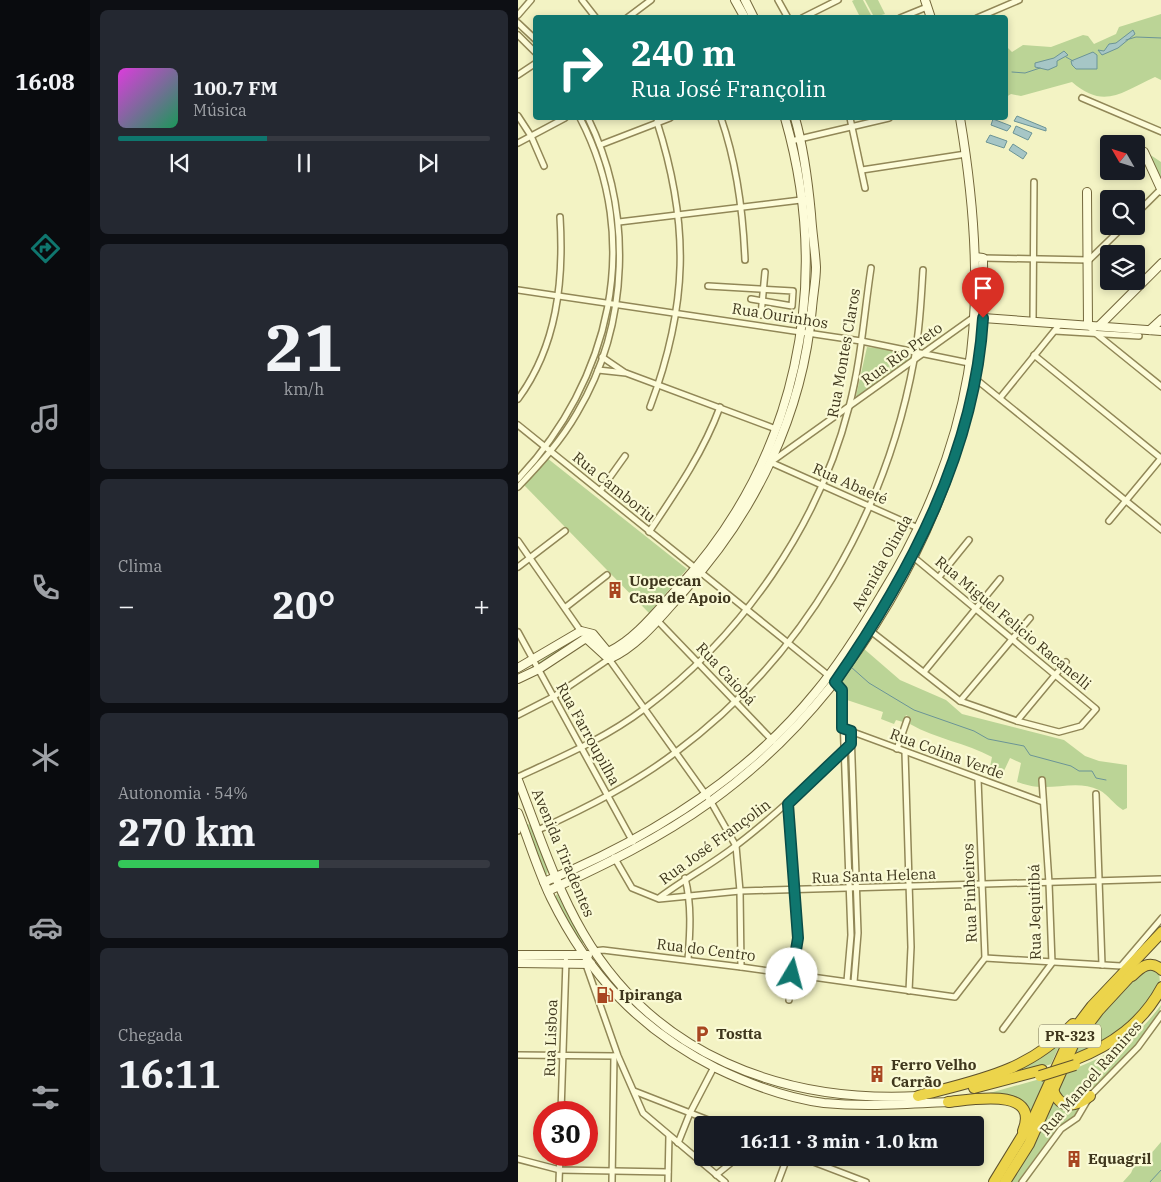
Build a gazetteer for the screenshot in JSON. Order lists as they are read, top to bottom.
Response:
{
  "streets": {
    "highway": ["PR-323"],
    "street": [
      "Rua Ourinhos",
      "Rua Montes Claros",
      "Rua Rio Preto",
      "Rua Abaeté",
      "Rua Camboriu",
      "Avenida Olinda",
      "Rua Miguel Felicio Racanelli",
      "Rua Caiobá",
      "Rua Farroupilha",
      "Rua Colina Verde",
      "Rua José Françolin",
      "Avenida Tiradentes",
      "Rua Santa Helena",
      "Rua Pinheiros",
      "Rua Jequitibá",
      "Rua do Centro",
      "Rua Lisboa",
      "Rua Manoel Ramires"
    ]
  },
  "crossings": [
    ["Rua Ourinhos", "Rua Montes Claros"],
    ["Rua Ourinhos", "Rua Rio Preto"],
    ["Rua Ourinhos", "Avenida Olinda"],
    ["Rua Montes Claros", "Rua Rio Preto"],
    ["Rua Montes Claros", "Rua Abaeté"],
    ["Rua Montes Claros", "Rua Camboriu"],
    ["Rua Montes Claros", "Rua Caiobá"],
    ["Rua Montes Claros", "Rua Farroupilha"],
    ["Rua Montes Claros", "Avenida Tiradentes"],
    ["Rua Rio Preto", "Rua Abaeté"],
    ["Rua Rio Preto", "Avenida Olinda"],
    ["Rua Abaeté", "Avenida Olinda"],
    ["Rua Camboriu", "Avenida Olinda"],
    ["Avenida Olinda", "Rua Miguel Felicio Racanelli"],
    ["Avenida Olinda", "Rua Caiobá"],
    ["Avenida Olinda", "Rua Farroupilha"],
    ["Avenida Olinda", "Avenida Tiradentes"],
    ["Rua Colina Verde", "Rua Pinheiros"],
    ["Rua Colina Verde", "Rua Jequitibá"],
    ["Rua José Françolin", "Rua Santa Helena"],
    ["Avenida Tiradentes", "Rua do Centro"],
    ["Rua Santa Helena", "Rua Pinheiros"],
    ["Rua Santa Helena", "Rua Jequitibá"],
    ["Rua Pinheiros", "Rua do Centro"]
  ],
  "places": {
    "building": ["Uopeccan Casa de Apoio", "Ferro Velho Carrão", "Equagril"],
    "fuel station": ["Ipiranga"],
    "parking": ["Tostta"]
  },
  "north": "top left",
  "page": {
    "tabs": "16:08",
    "turn": ["240 m", "Rua José Françolin"],
    "song": ["100.7 FM", "Música"],
    "tile": [
      ["21", "km/h"],
      "Clima",
      ["Autonomia · 54%", "270 km"],
      ["Chegada", "16:11"]
    ],
    "heat": ["−", "20°", "+"],
    "limit": "30",
    "trip": "16:11 · 3 min · 1.0 km"
  }
}
